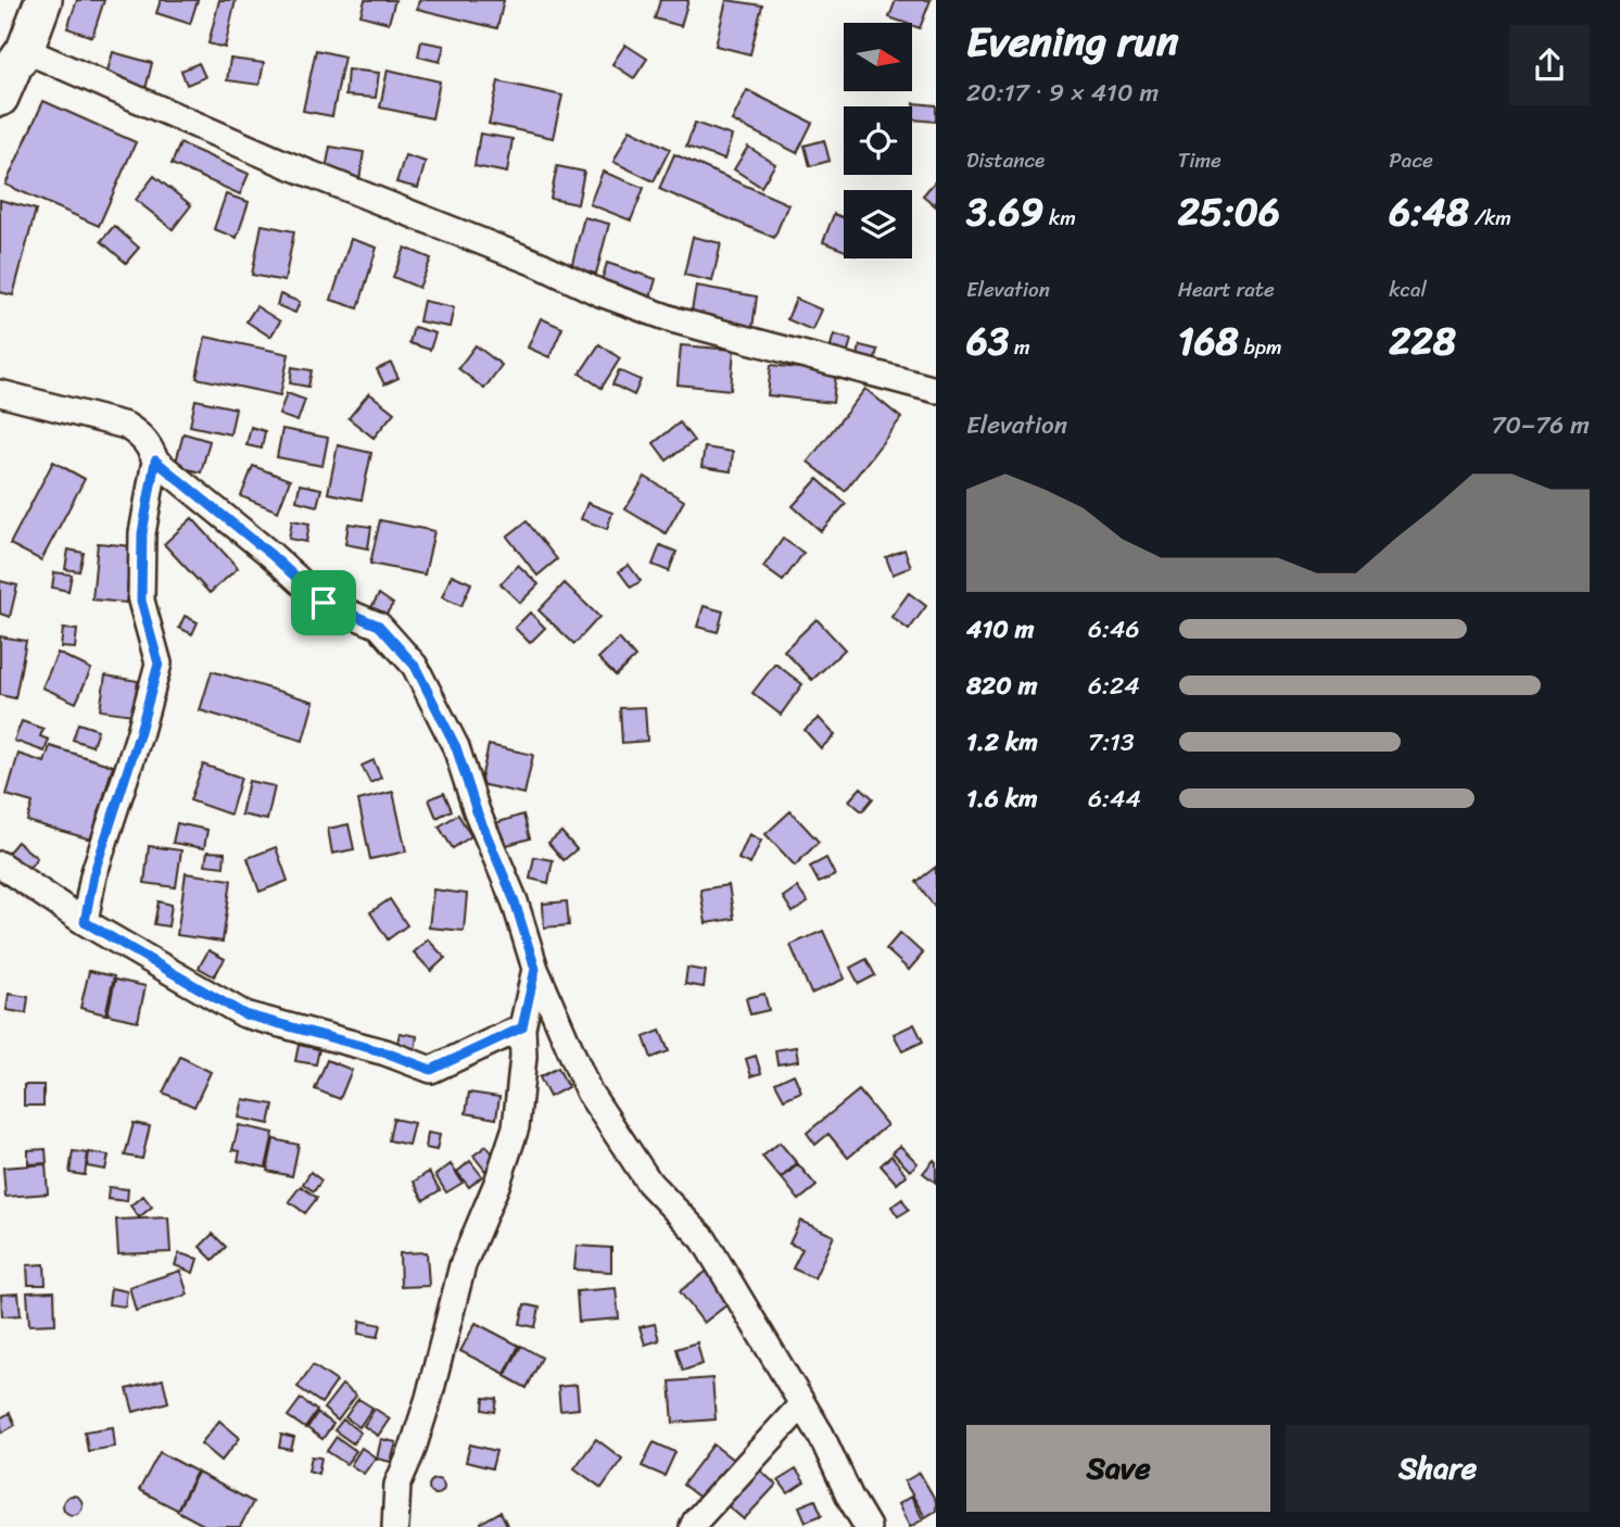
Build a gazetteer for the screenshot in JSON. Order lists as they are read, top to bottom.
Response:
{
  "north": "right",
  "page": {
    "heading": ["Evening run", "20:17 · 9 × 410 m"],
    "stats": [
      ["Distance", "3.69 km"],
      ["Time", "25:06"],
      ["Pace", "6:48 /km"],
      ["Elevation", "63 m"],
      ["Heart rate", "168 bpm"],
      ["kcal", "228"]
    ],
    "chart": ["Elevation", "70–76 m"],
    "list": [
      {
        "name": "410 m",
        "note": "6:46"
      },
      {
        "name": "820 m",
        "note": "6:24"
      },
      {
        "name": "1.2 km",
        "note": "7:13"
      },
      {
        "name": "1.6 km",
        "note": "6:44"
      }
    ],
    "buttons": ["Save", "Share"]
  }
}
